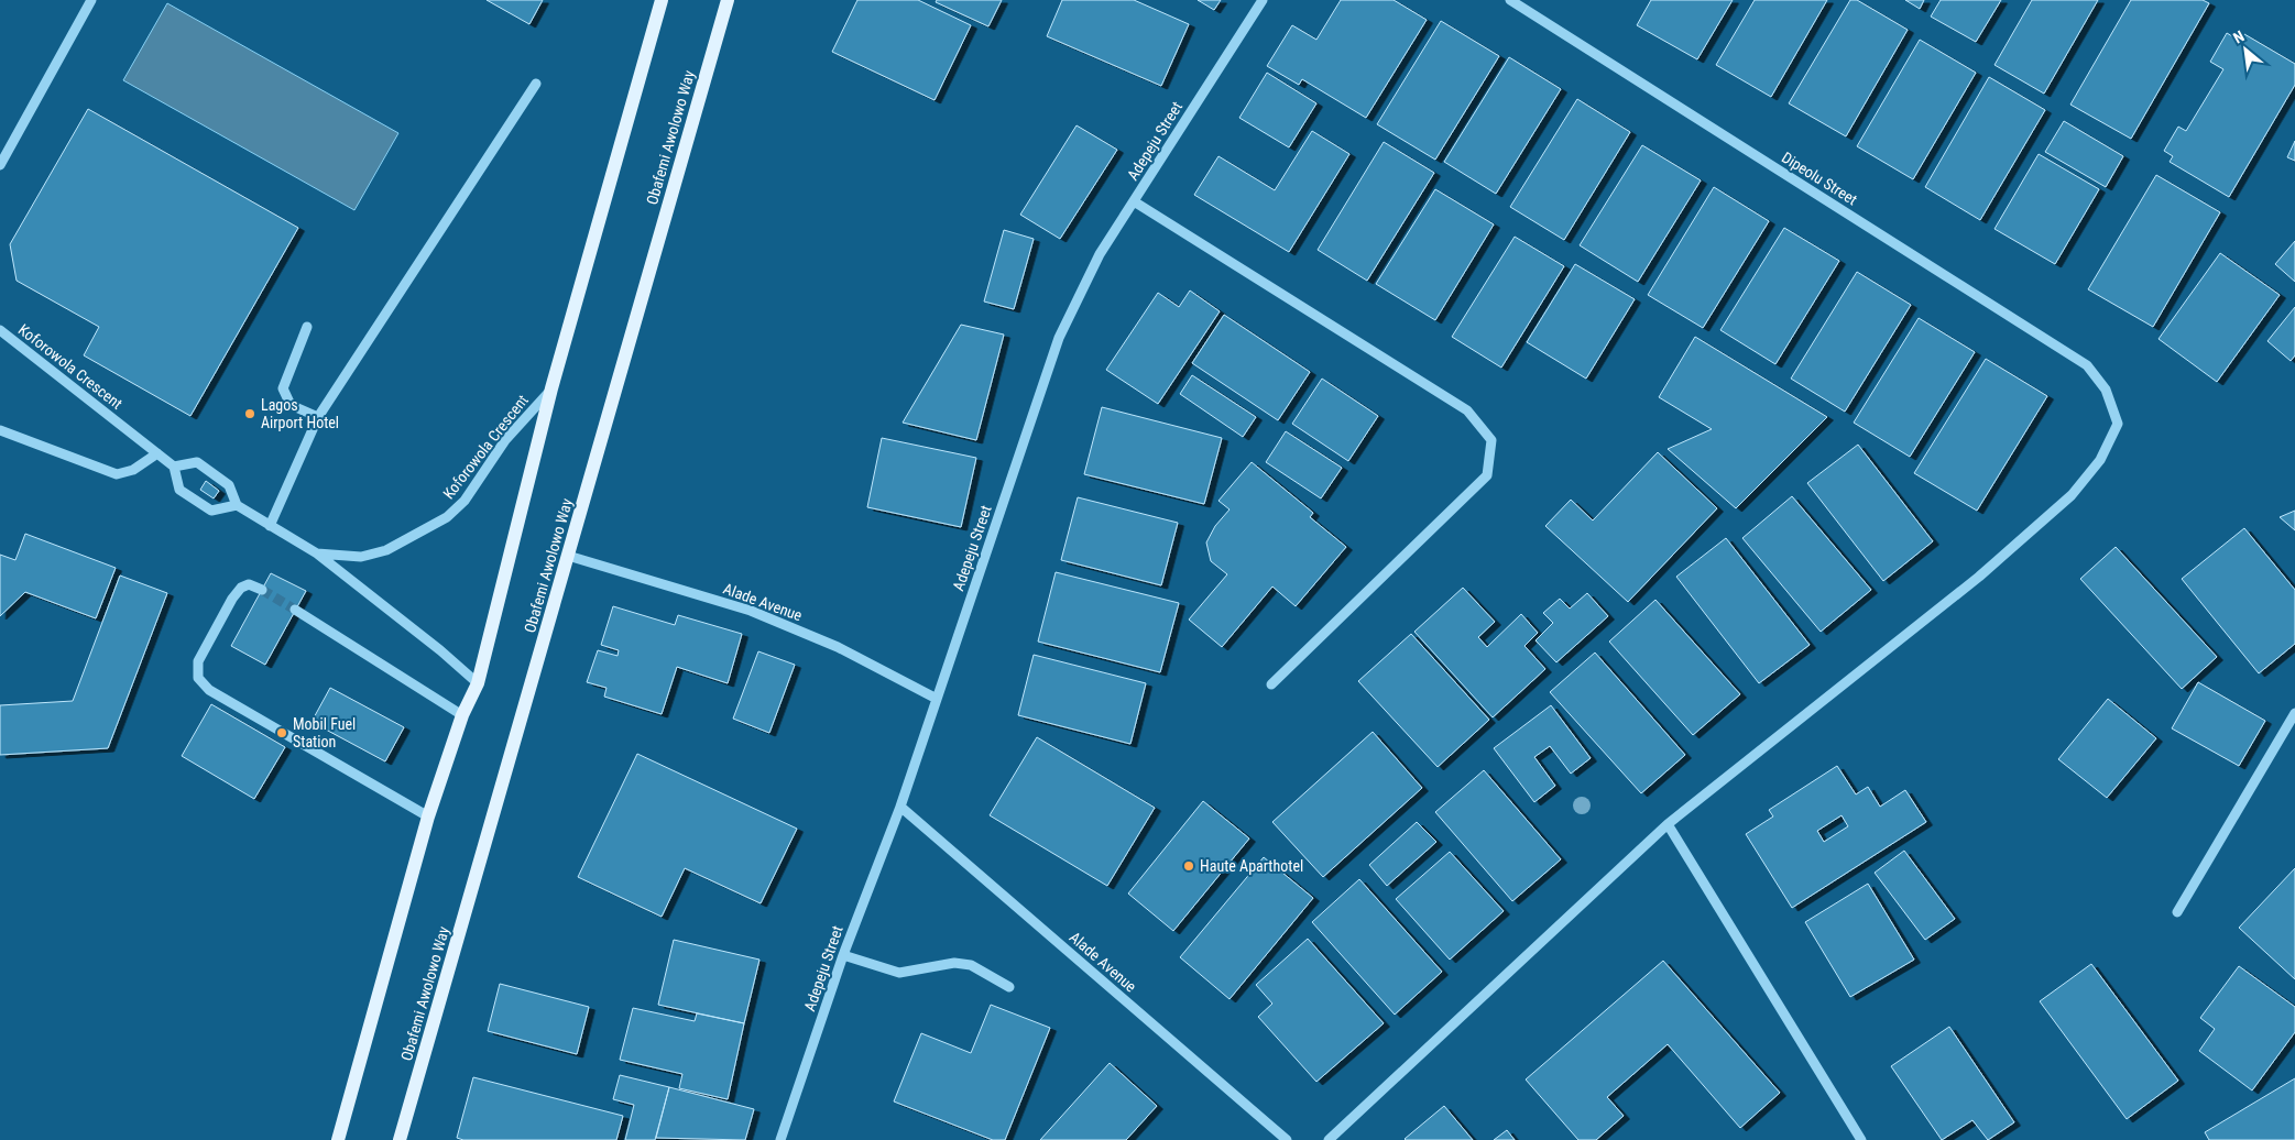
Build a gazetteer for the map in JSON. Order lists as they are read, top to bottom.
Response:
{
  "streets": {
    "main road": ["Obafemi Awolowo Way"],
    "street": [
      "Adepeju Street",
      "Dipeolu Street",
      "Koforowola Crescent",
      "Alade Avenue"
    ]
  },
  "crossings": [
    ["Obafemi Awolowo Way", "Alade Avenue"],
    ["Adepeju Street", "Alade Avenue"]
  ],
  "places": ["Lagos Airport Hotel", "Mobil Fuel Station", "Haute Aparthotel"],
  "north": "top left"
}
